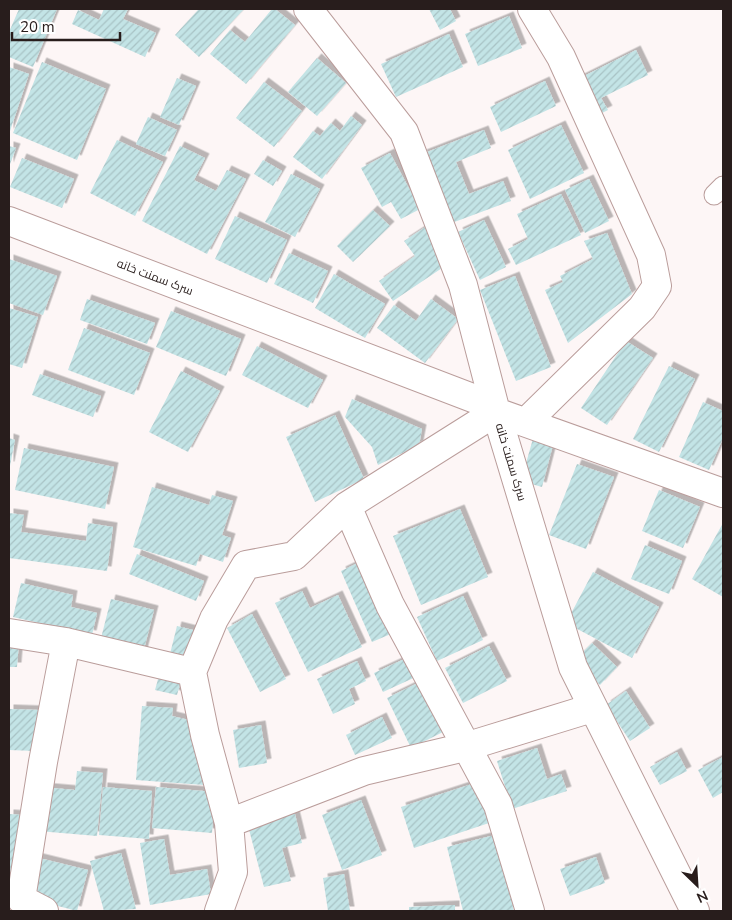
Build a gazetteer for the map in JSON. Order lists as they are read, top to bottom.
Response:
{
  "streets": {
    "street": ["سرک سمنت خانه"]
  },
  "scale_bar": "20 m",
  "north": "bottom right"
}
